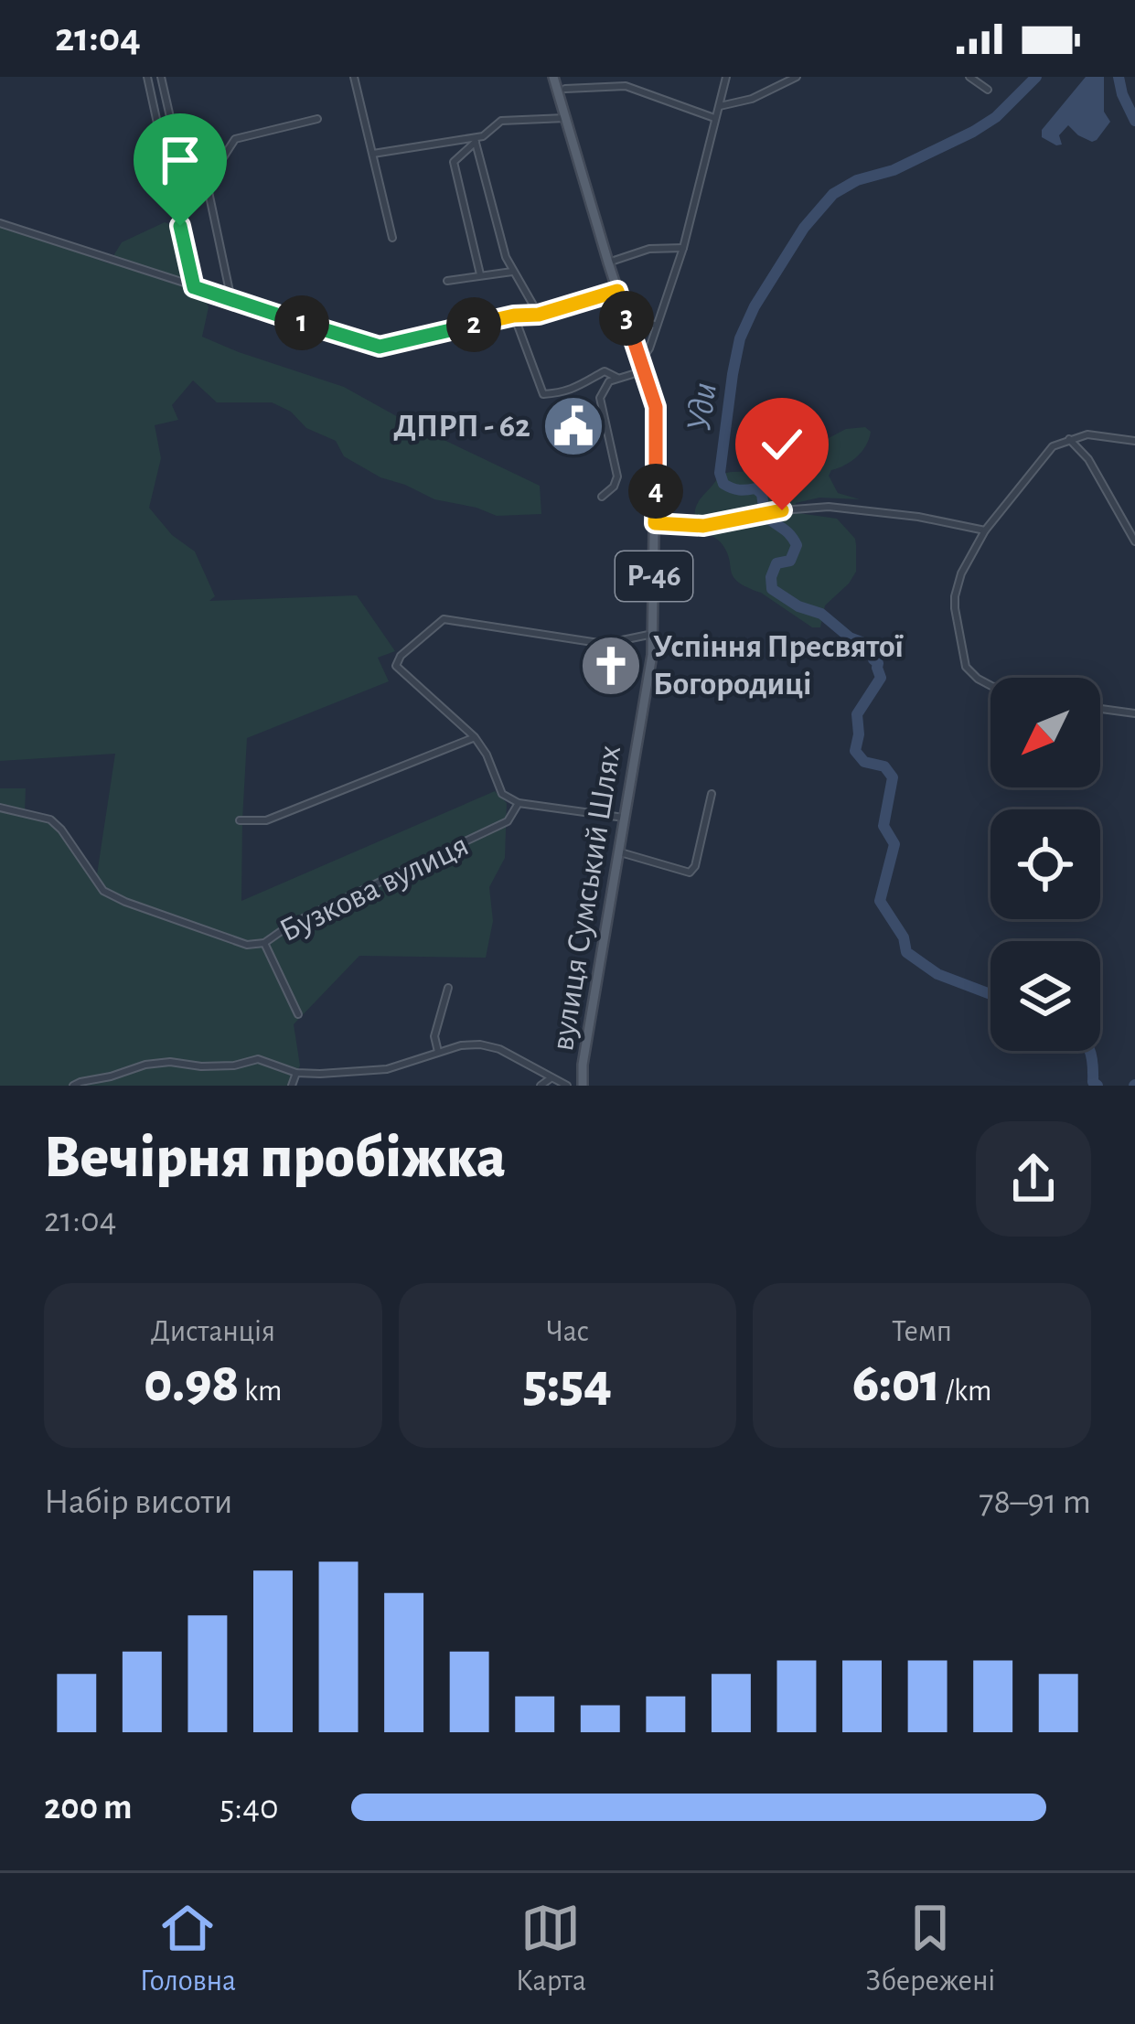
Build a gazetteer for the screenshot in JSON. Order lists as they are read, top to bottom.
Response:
{
  "streets": {
    "main road": ["Р-46", "вулиця Сумський Шлях"],
    "street": ["Бузкова вулиця"]
  },
  "water": ["Уди"],
  "places": {
    "public building": ["ДПРП - 62"],
    "church": ["Успіння Пресвятої Богородиці"]
  },
  "north": "bottom left",
  "page": {
    "status": "21:04",
    "pins": [
      "3",
      "1",
      "2",
      "4"
    ],
    "heading": ["Вечірня пробіжка", "21:04"],
    "stats": [
      ["Дистанція", "0.98 km"],
      ["Час", "5:54"],
      ["Темп", "6:01 /km"]
    ],
    "chart": ["Набір висоти", "78–91 m"],
    "list": [
      {
        "name": "200 m",
        "note": "5:40"
      }
    ],
    "tabs": ["Головна", "Карта", "Збережені"]
  }
}
